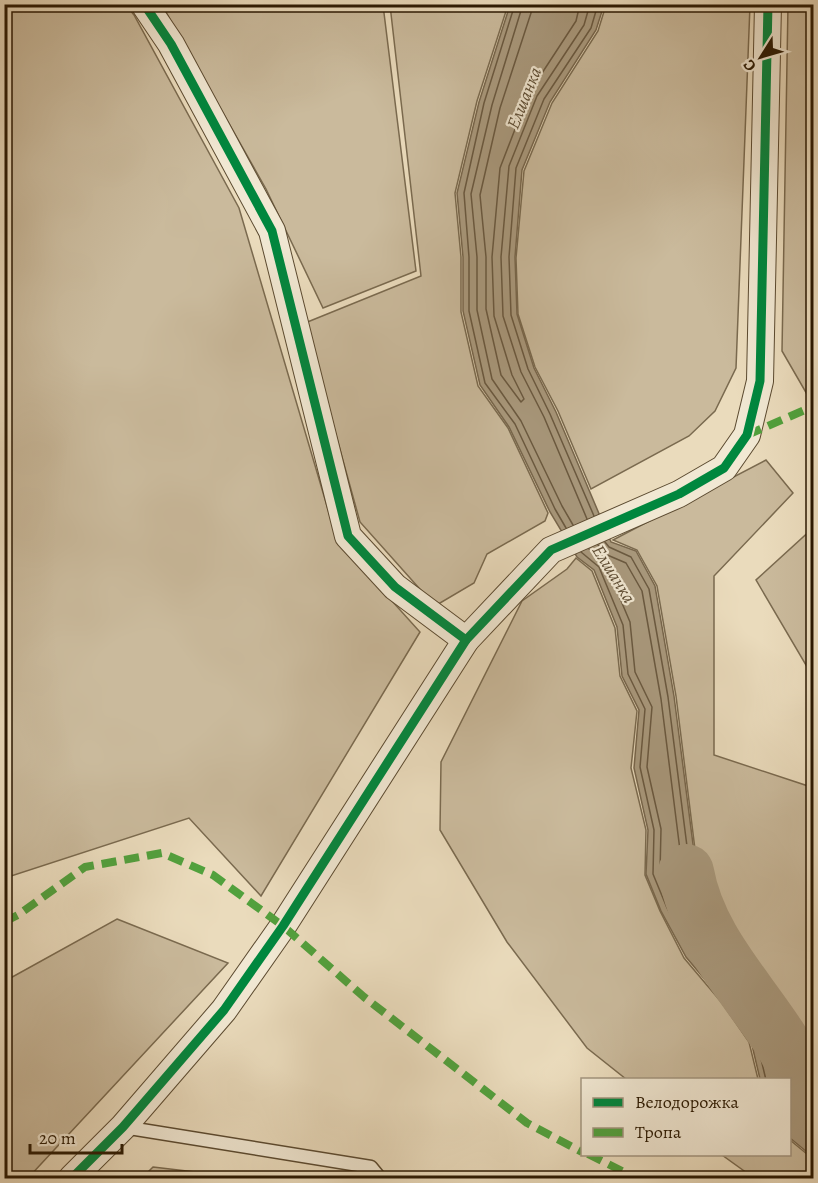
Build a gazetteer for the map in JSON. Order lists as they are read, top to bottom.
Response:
{
  "water": ["Елшанка"],
  "legend": ["Велодорожка", "Тропа"],
  "scale_bar": "20 m",
  "north": "bottom left"
}
